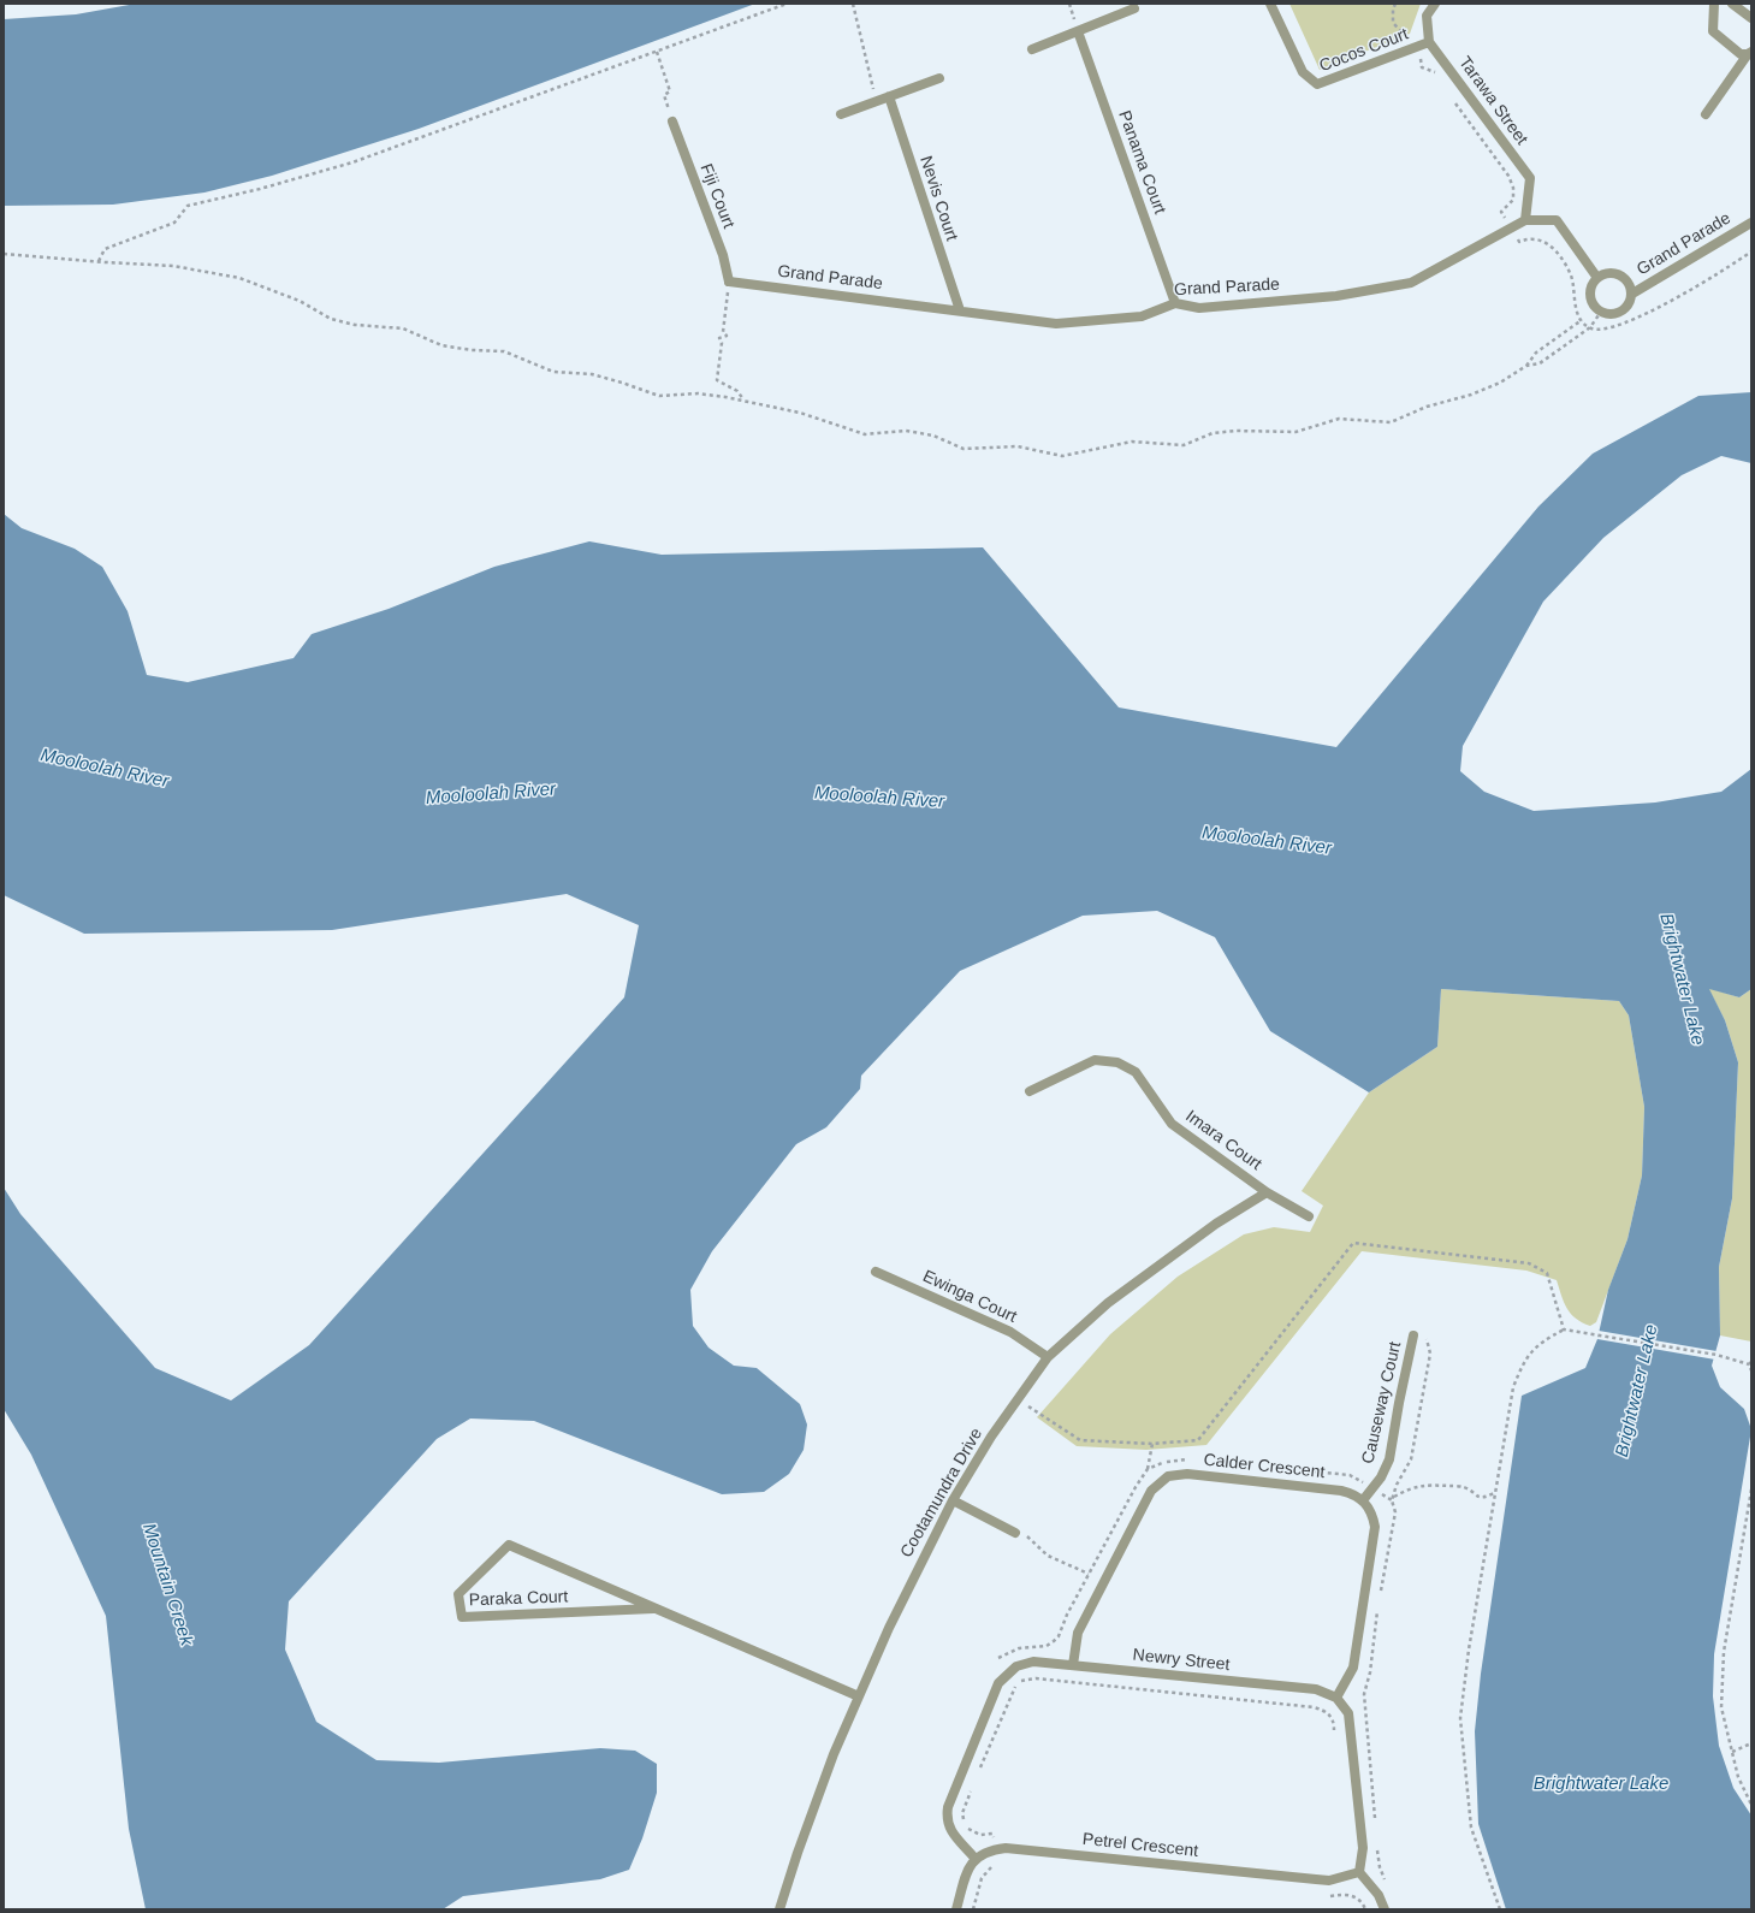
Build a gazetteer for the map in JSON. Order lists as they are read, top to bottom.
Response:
{
  "streets": {
    "street": [
      "Cocos Court",
      "Tarawa Street",
      "Panama Court",
      "Fiji Court",
      "Nevis Court",
      "Grand Parade",
      "Imara Court",
      "Ewinga Court",
      "Causeway Court",
      "Calder Crescent",
      "Cootamundra Drive",
      "Paraka Court",
      "Newry Street",
      "Petrel Crescent"
    ]
  },
  "crossings": [
    ["Cocos Court", "Tarawa Street"],
    ["Tarawa Street", "Grand Parade"],
    ["Panama Court", "Grand Parade"],
    ["Fiji Court", "Grand Parade"],
    ["Nevis Court", "Grand Parade"],
    ["Imara Court", "Cootamundra Drive"],
    ["Ewinga Court", "Cootamundra Drive"],
    ["Causeway Court", "Calder Crescent"],
    ["Calder Crescent", "Newry Street"],
    ["Cootamundra Drive", "Paraka Court"],
    ["Newry Street", "Petrel Crescent"]
  ],
  "water": ["Mooloolah River", "Brightwater Lake", "Mountain Creek"]
}
